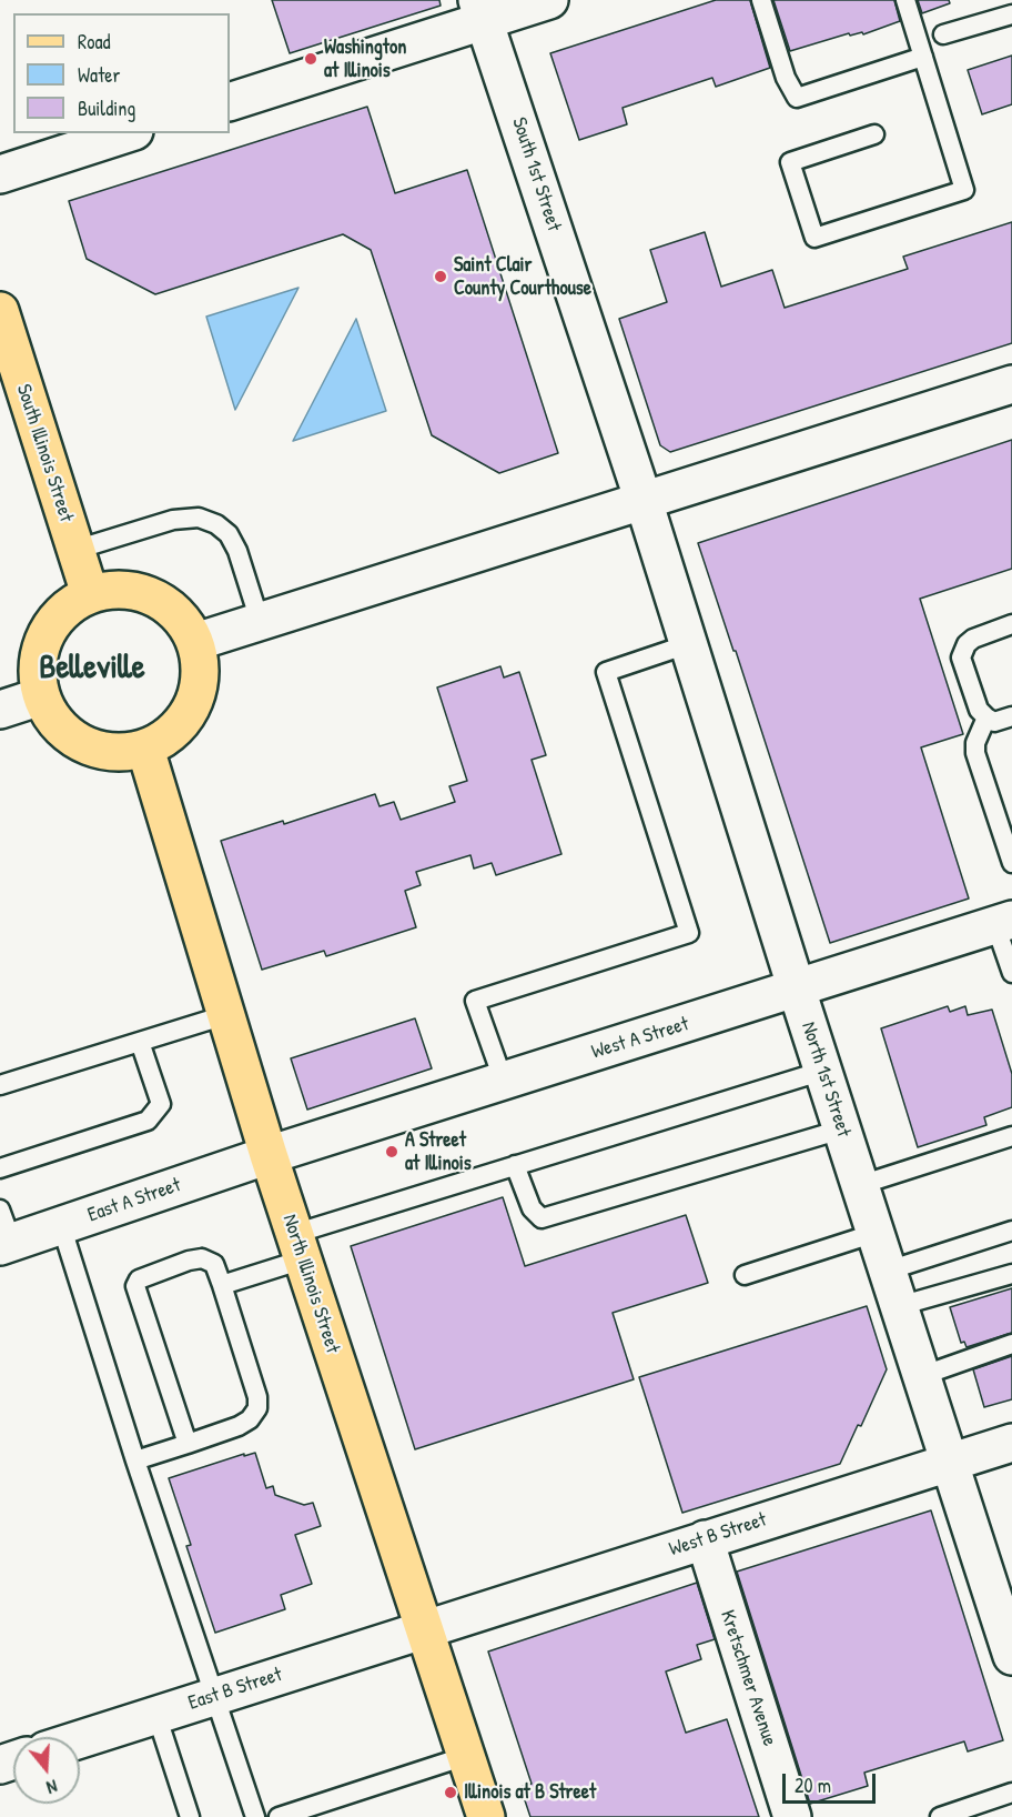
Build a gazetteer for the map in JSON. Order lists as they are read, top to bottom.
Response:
{
  "streets": {
    "main road": ["South Illinois Street", "North Illinois Street"],
    "street": [
      "South 1st Street",
      "West A Street",
      "North 1st Street",
      "East A Street",
      "West B Street",
      "Kretschmer Avenue",
      "East B Street"
    ]
  },
  "crossings": [
    ["South 1st Street", "North 1st Street"],
    ["South Illinois Street", "North Illinois Street"],
    ["West A Street", "North 1st Street"],
    ["West A Street", "East A Street"],
    ["West A Street", "North Illinois Street"],
    ["North 1st Street", "West B Street"],
    ["East A Street", "North Illinois Street"],
    ["North Illinois Street", "West B Street"],
    ["North Illinois Street", "East B Street"],
    ["West B Street", "Kretschmer Avenue"],
    ["West B Street", "East B Street"]
  ],
  "districts": ["Belleville"],
  "places": [
    "Washington at Illinois",
    "Saint Clair County Courthouse",
    "A Street at Illinois",
    "Illinois at B Street"
  ],
  "legend": ["Road", "Water", "Building"],
  "scale_bar": "20 m",
  "north": "bottom"
}
